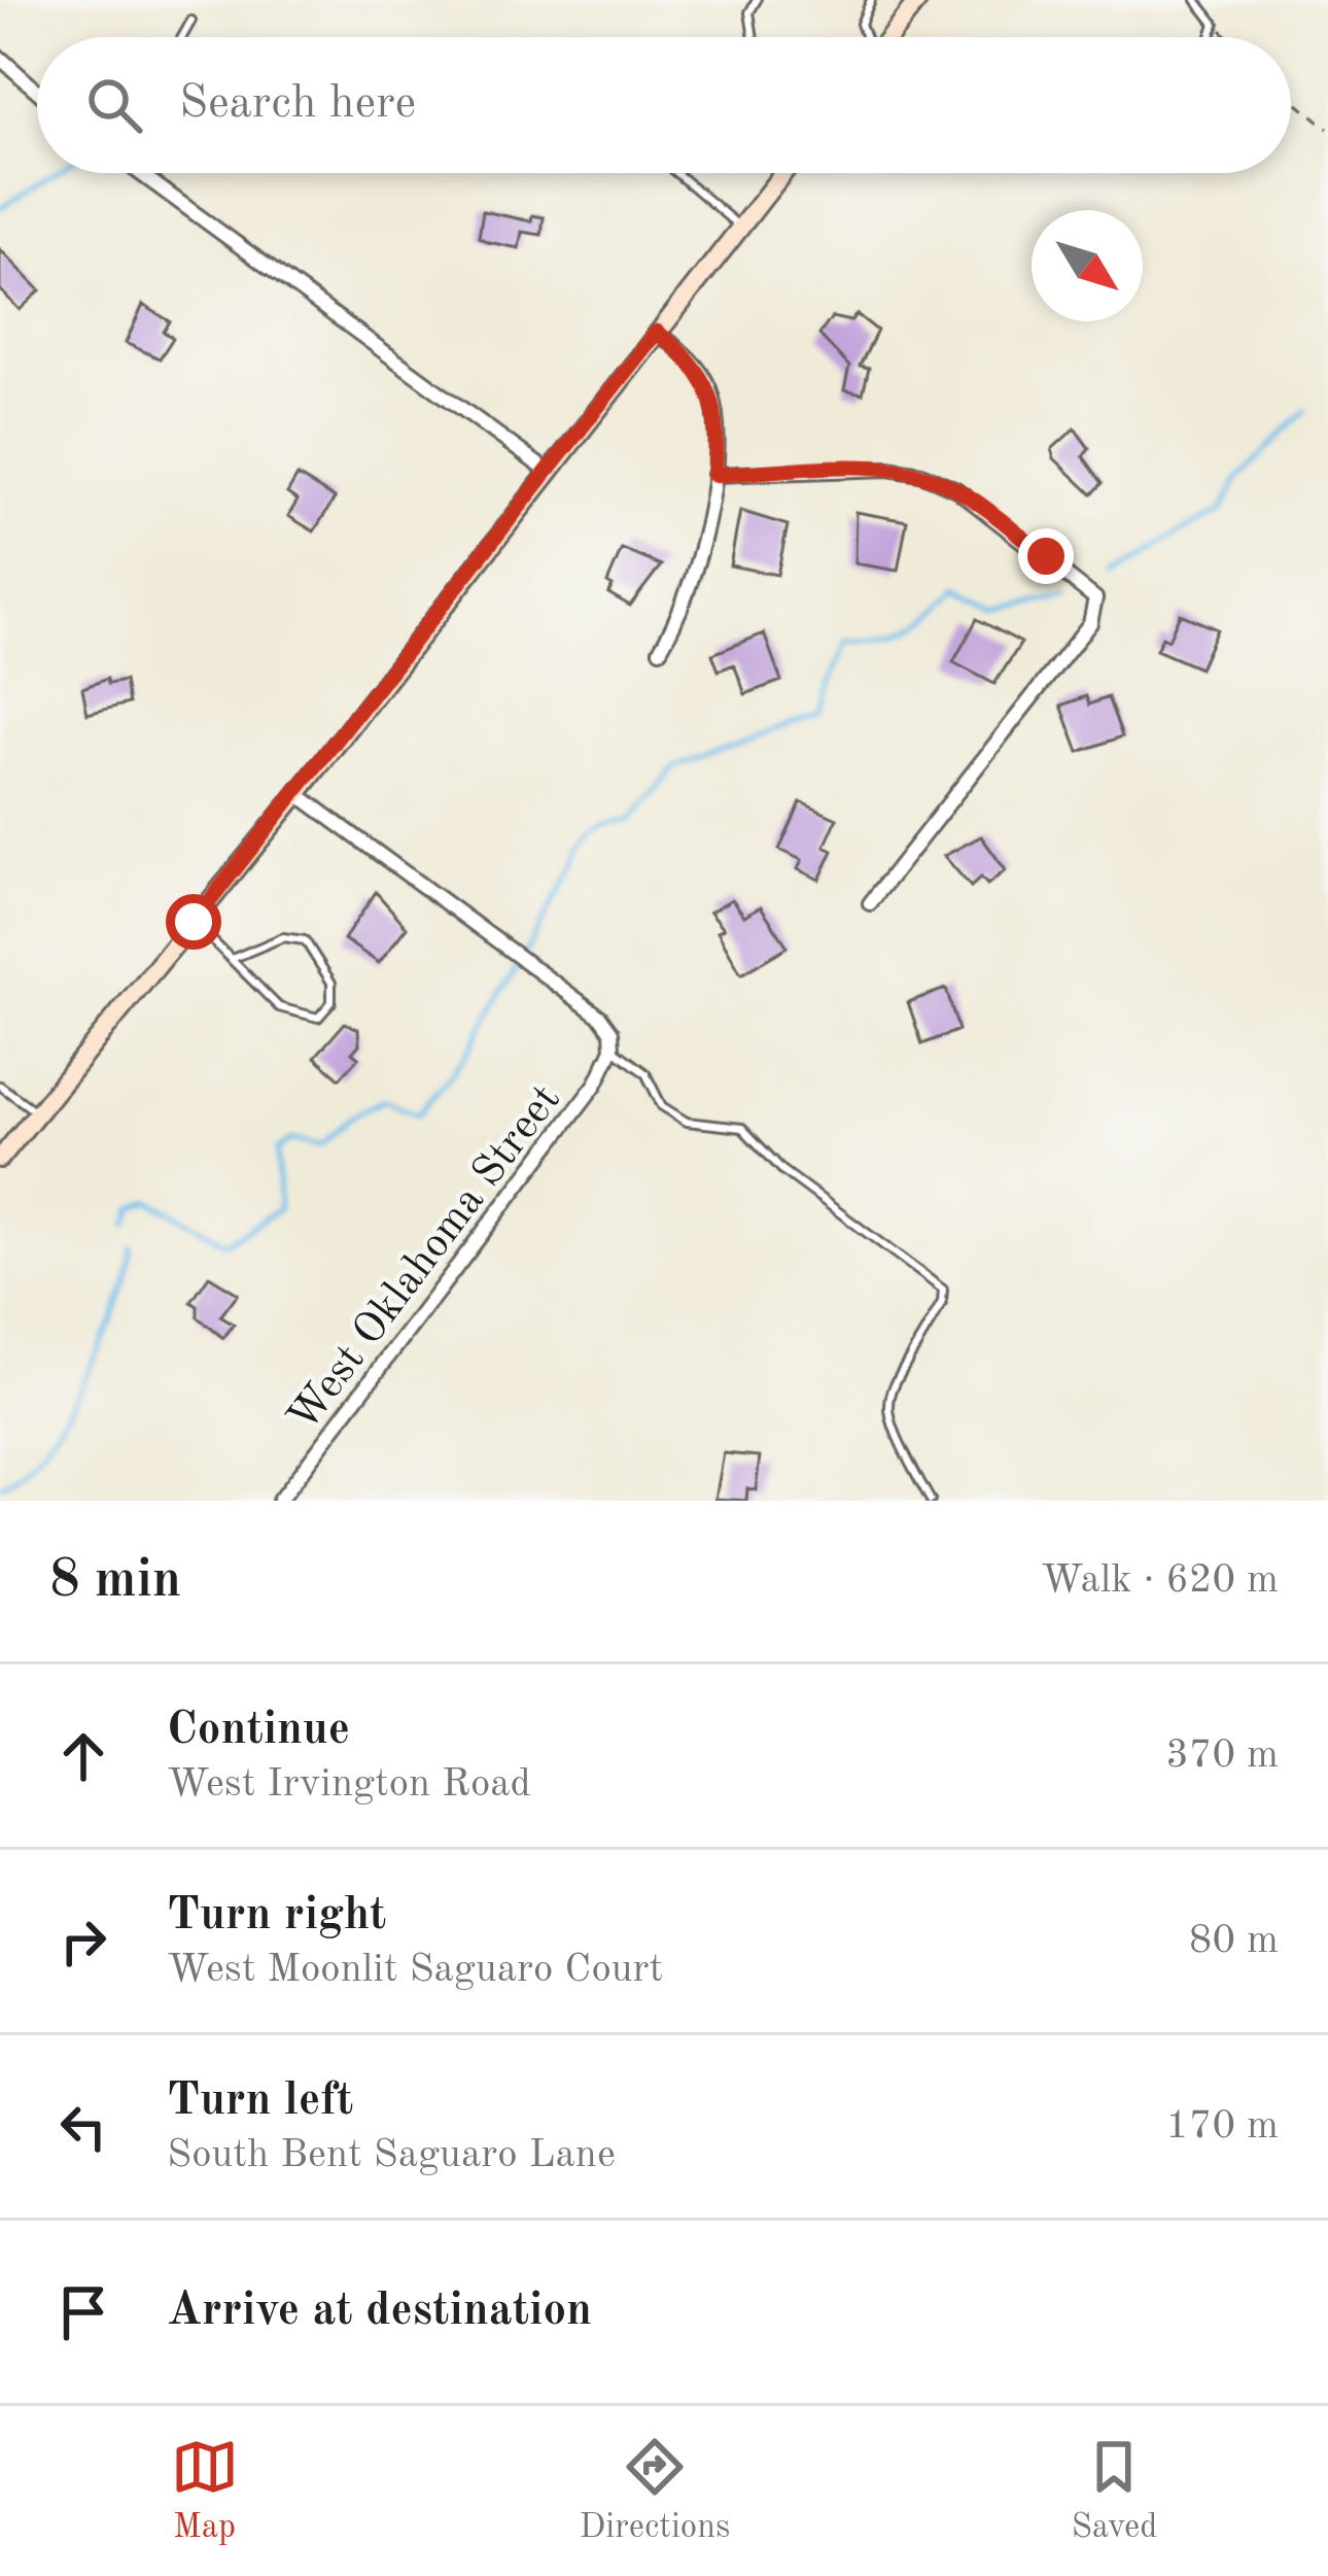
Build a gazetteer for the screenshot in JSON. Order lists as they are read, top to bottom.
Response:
{
  "streets": {
    "street": ["West Oklahoma Street"]
  },
  "north": "bottom right",
  "page": {
    "search": "Search here",
    "heading": ["8 min", "Walk · 620 m"],
    "list": [
      ["Continue", "West Irvington Road", "370 m"],
      ["Turn right", "West Moonlit Saguaro Court", "80 m"],
      ["Turn left", "South Bent Saguaro Lane", "170 m"],
      "Arrive at destination"
    ],
    "nav": ["Map", "Directions", "Saved"]
  }
}
